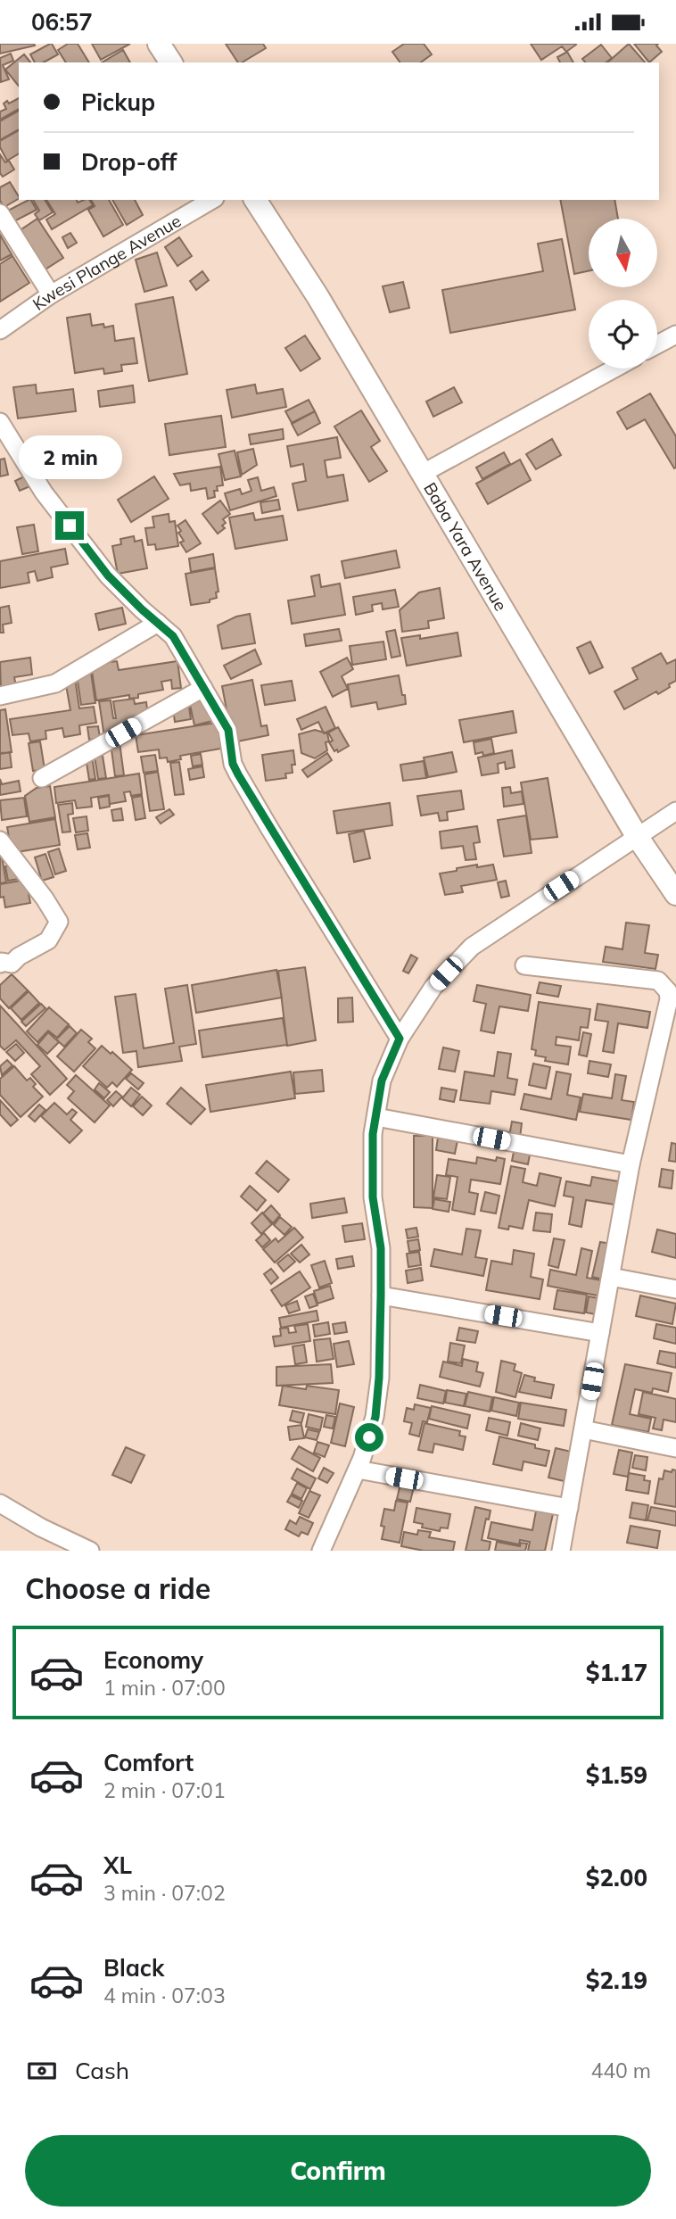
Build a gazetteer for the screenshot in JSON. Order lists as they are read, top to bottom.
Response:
{
  "streets": {
    "main road": ["Baba Yara Avenue"],
    "street": ["Kwesi Plange Avenue"]
  },
  "north": "bottom",
  "page": {
    "status": "06:57",
    "banner": ["Pickup", "Drop-off"],
    "bubble": "2 min",
    "heading": "Choose a ride",
    "list": [
      {
        "name": "Economy",
        "note": "1 min · 07:00",
        "value": "$1.17"
      },
      {
        "name": "Comfort",
        "note": "2 min · 07:01",
        "value": "$1.59"
      },
      {
        "name": "XL",
        "note": "3 min · 07:02",
        "value": "$2.00"
      },
      {
        "name": "Black",
        "note": "4 min · 07:03",
        "value": "$2.19"
      }
    ],
    "pay": ["Cash", "440 m"],
    "buttons": "Confirm"
  }
}
